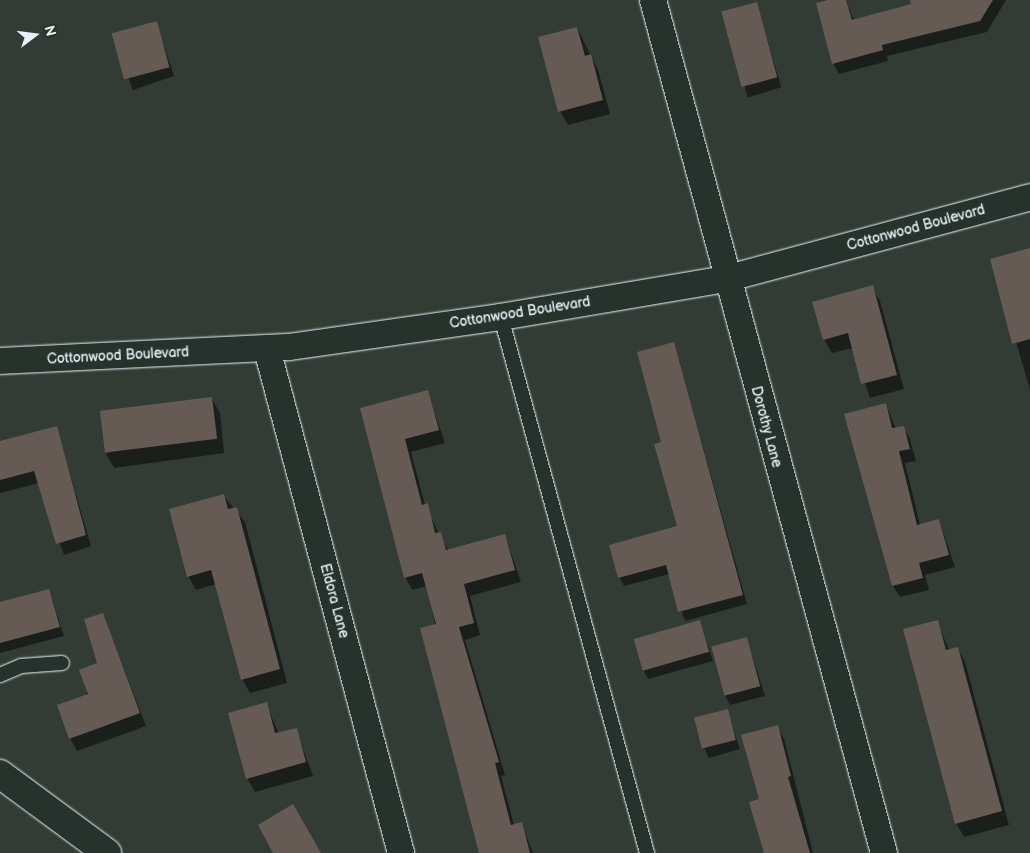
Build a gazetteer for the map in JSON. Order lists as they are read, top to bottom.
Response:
{
  "streets": {
    "street": ["Cottonwood Boulevard", "Dorothy Lane", "Eldora Lane"]
  },
  "crossings": [
    ["Cottonwood Boulevard", "Dorothy Lane"],
    ["Cottonwood Boulevard", "Eldora Lane"]
  ],
  "north": "right"
}
